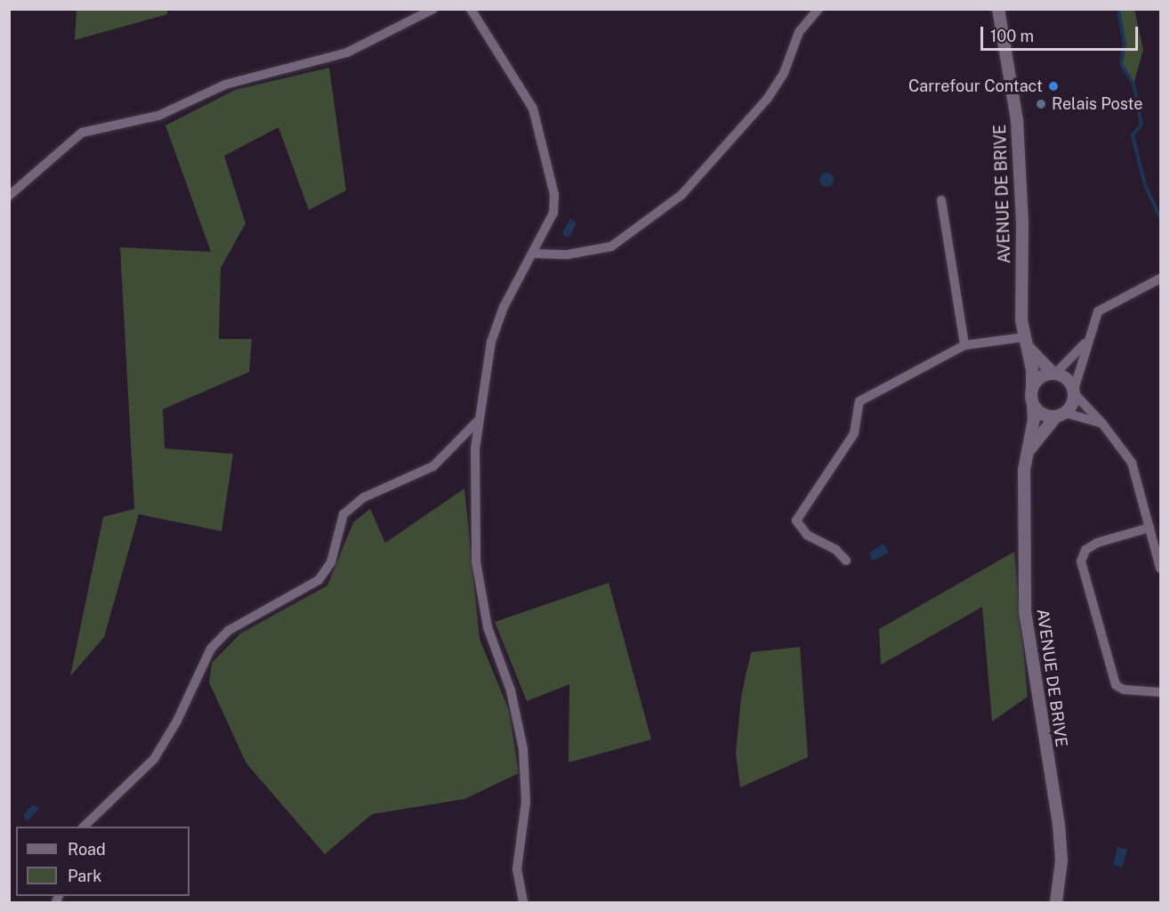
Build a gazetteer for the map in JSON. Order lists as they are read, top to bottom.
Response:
{
  "streets": {
    "street": ["AVENUE DE BRIVE"]
  },
  "places": ["Carrefour Contact", "Relais Poste"],
  "legend": ["Road", "Park"],
  "scale_bar": "100 m"
}
